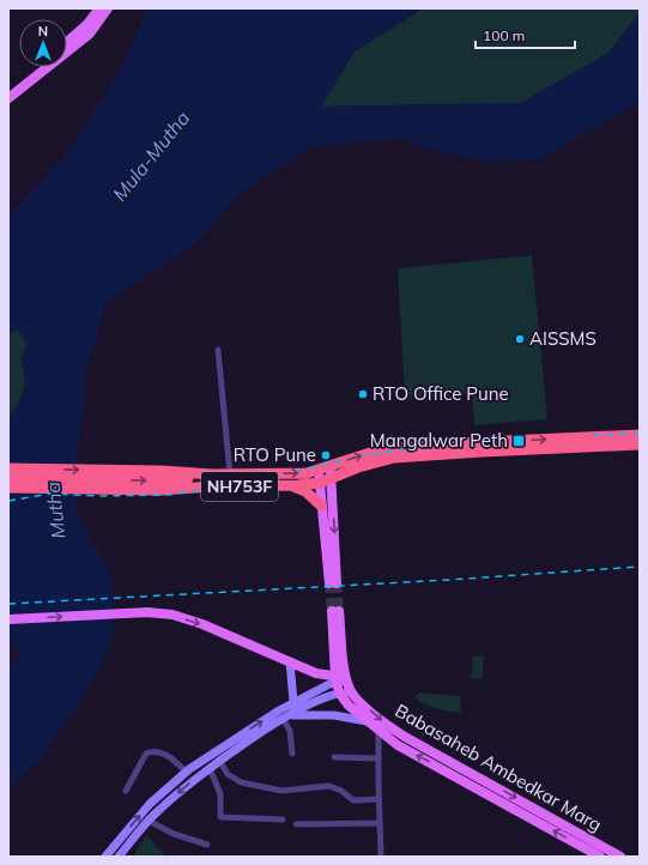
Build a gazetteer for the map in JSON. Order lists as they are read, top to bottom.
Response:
{
  "streets": {
    "highway": ["NH753F"],
    "main road": ["Babasaheb Ambedkar Marg"]
  },
  "water": ["Mula-Mutha", "Mutha"],
  "places": {
    "other": ["AISSMS", "RTO Office Pune", "RTO Pune"],
    "transit": ["Mangalwar Peth"]
  },
  "scale_bar": "100 m",
  "north": "top"
}
